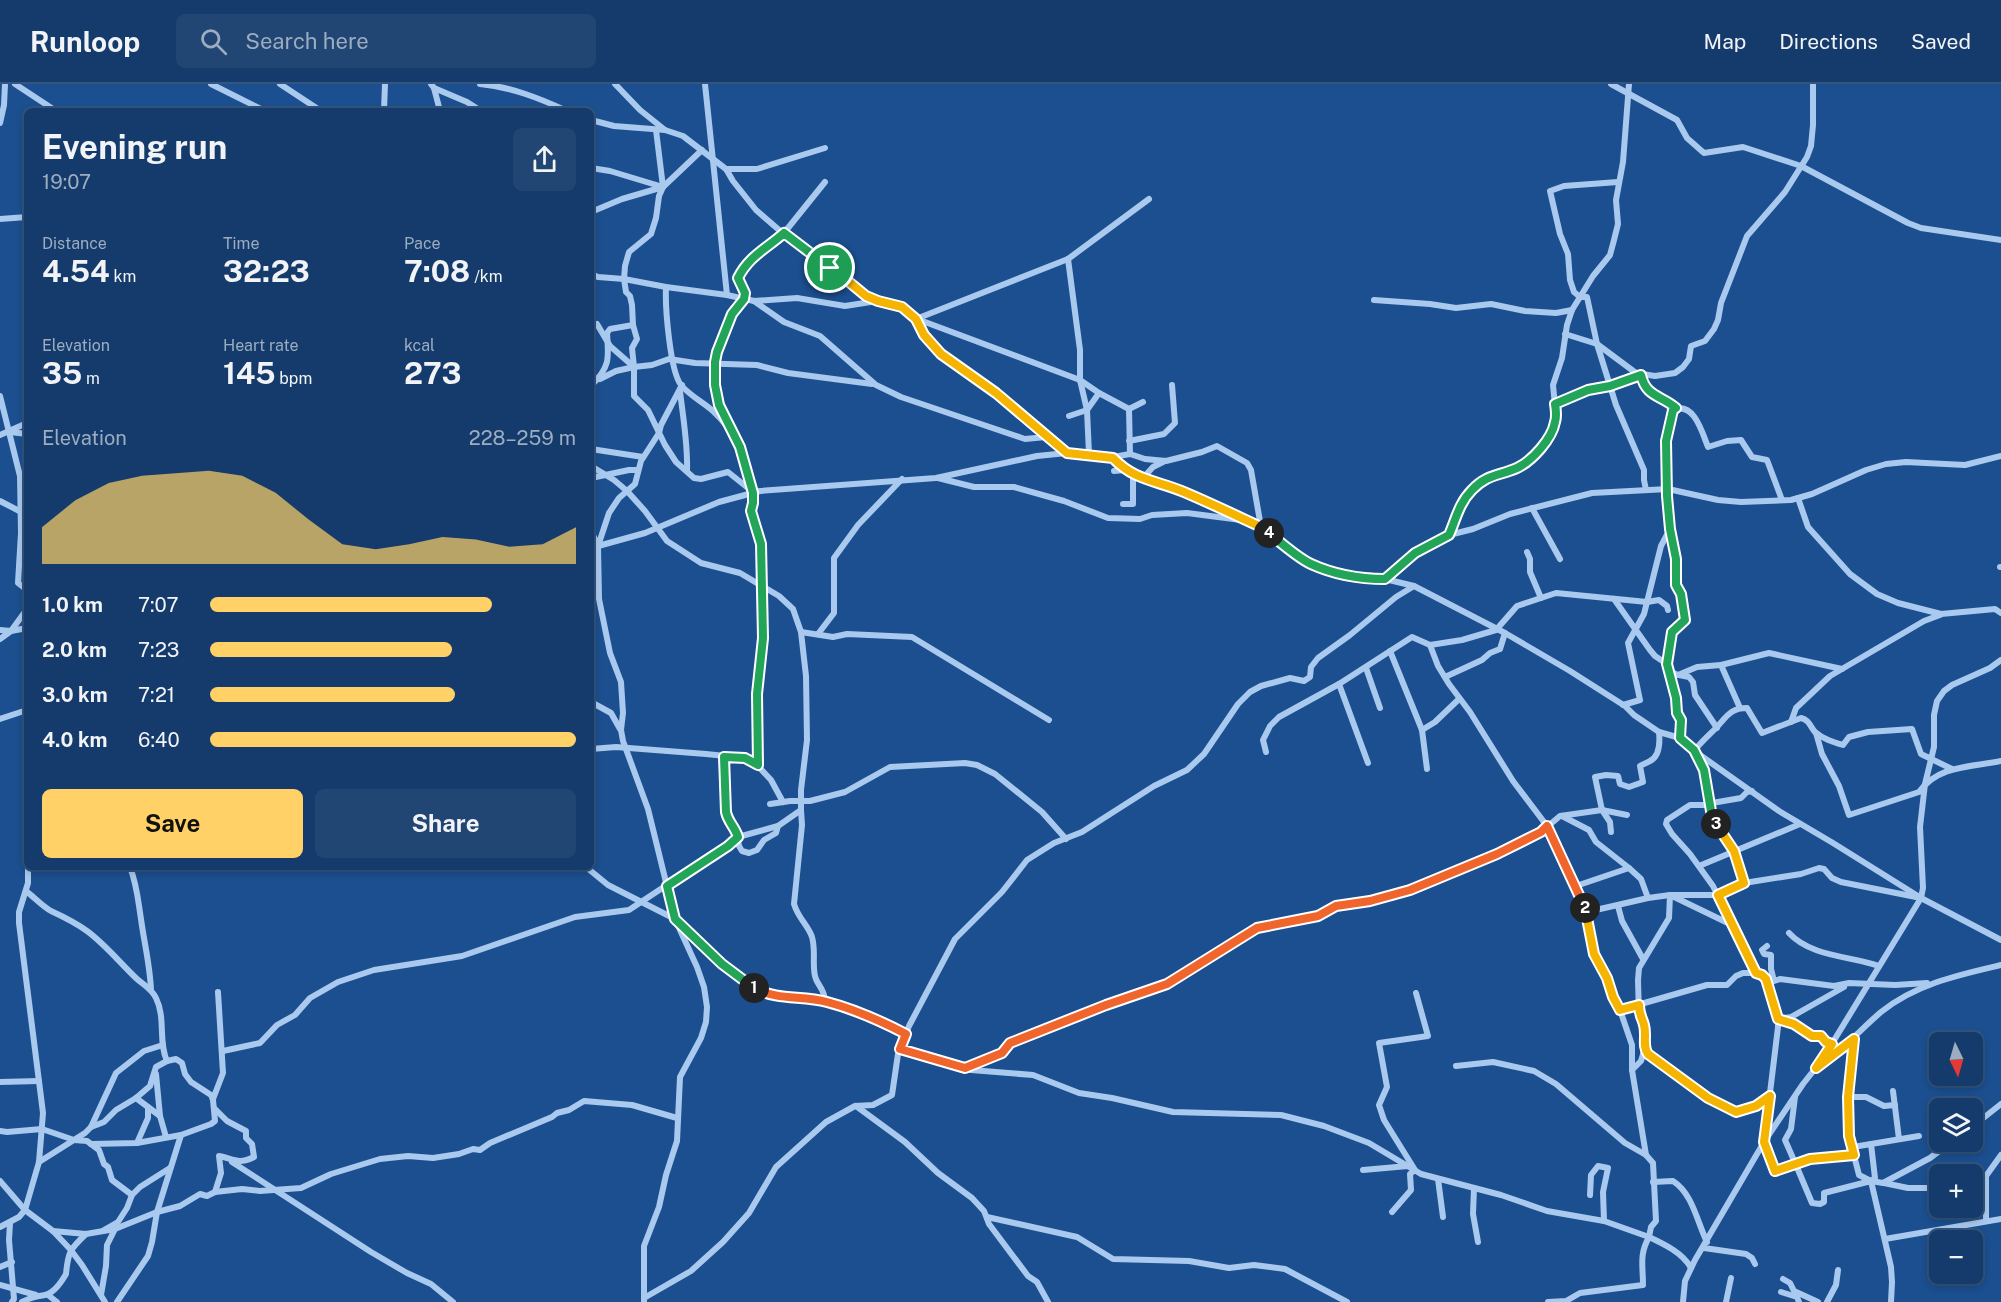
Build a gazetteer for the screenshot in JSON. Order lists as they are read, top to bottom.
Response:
{
  "north": "bottom",
  "page": {
    "header": "Runloop",
    "search": "Search here",
    "nav": ["Map", "Directions", "Saved"],
    "heading": ["Evening run", "19:07"],
    "stats": [
      ["Distance", "4.54 km"],
      ["Time", "32:23"],
      ["Pace", "7:08 /km"],
      ["Elevation", "35 m"],
      ["Heart rate", "145 bpm"],
      ["kcal", "273"]
    ],
    "chart": ["Elevation", "228–259 m"],
    "pins": [
      "4",
      "3",
      "2",
      "1"
    ],
    "list": [
      {
        "name": "1.0 km",
        "note": "7:07"
      },
      {
        "name": "2.0 km",
        "note": "7:23"
      },
      {
        "name": "3.0 km",
        "note": "7:21"
      },
      {
        "name": "4.0 km",
        "note": "6:40"
      }
    ],
    "buttons": ["Save", "Share"],
    "map_buttons": ["+", "−"]
  }
}
